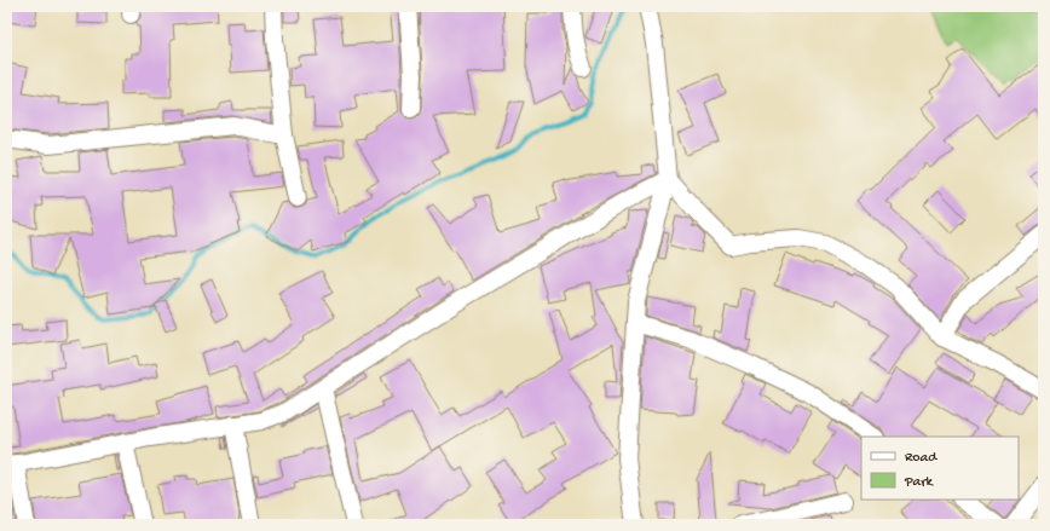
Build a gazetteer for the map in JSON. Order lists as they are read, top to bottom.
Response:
{
  "legend": ["Road", "Park"]
}
